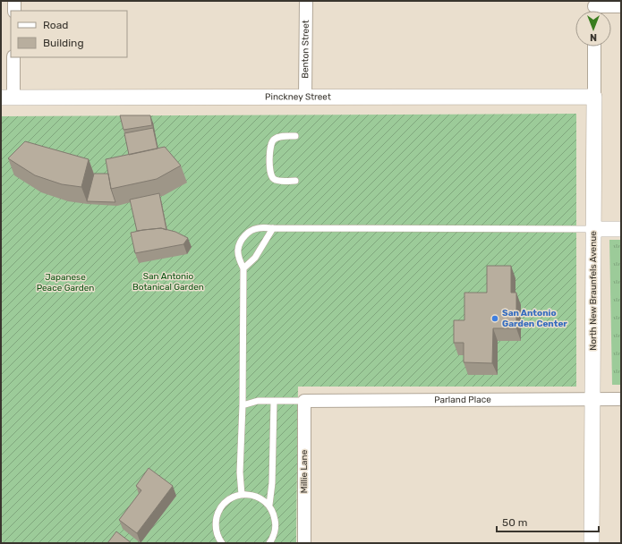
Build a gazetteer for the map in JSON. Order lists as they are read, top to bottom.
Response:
{
  "streets": {
    "street": [
      "Benton Street",
      "Pinckney Street",
      "North New Braunfels Avenue",
      "Parland Place",
      "Millie Lane"
    ]
  },
  "crossings": [
    ["Benton Street", "Pinckney Street"],
    ["Pinckney Street", "North New Braunfels Avenue"],
    ["North New Braunfels Avenue", "Parland Place"],
    ["Parland Place", "Millie Lane"]
  ],
  "parks": ["San Antonio Botanical Garden", "Japanese Peace Garden"],
  "places": ["San Antonio Garden Center"],
  "legend": ["Road", "Building"],
  "scale_bar": "50 m",
  "north": "bottom"
}
